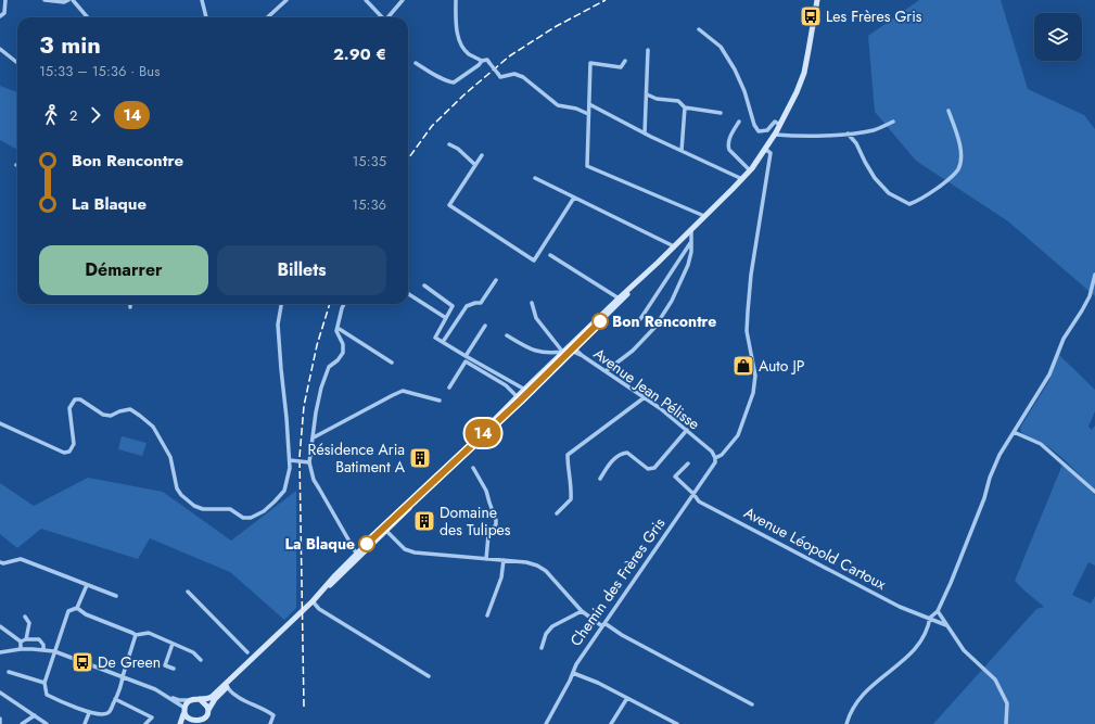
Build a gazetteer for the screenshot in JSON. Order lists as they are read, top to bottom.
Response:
{
  "streets": {
    "street": ["Avenue Jean Pélisse", "Avenue Léopold Cartoux", "Chemin des Frères Gris"]
  },
  "crossings": [
    ["Avenue Jean Pélisse", "Chemin des Frères Gris"],
    ["Avenue Léopold Cartoux", "Chemin des Frères Gris"]
  ],
  "places": {
    "bus stop": ["Les Frères Gris", "De Green"],
    "other": ["Bon Rencontre", "La Blaque"],
    "shop": ["Auto JP"],
    "building": ["Résidence Aria Batiment A", "Domaine des Tulipes"]
  },
  "lines": ["bus line 14"],
  "page": {
    "on_map": "14",
    "heading": ["3 min", "15:33 – 15:36 · Bus", "2.90 €"],
    "legs": ["2", "14"],
    "list": [
      {
        "name": "Bon Rencontre",
        "value": "15:35"
      },
      {
        "name": "La Blaque",
        "value": "15:36"
      }
    ],
    "buttons": ["Démarrer", "Billets"]
  }
}
